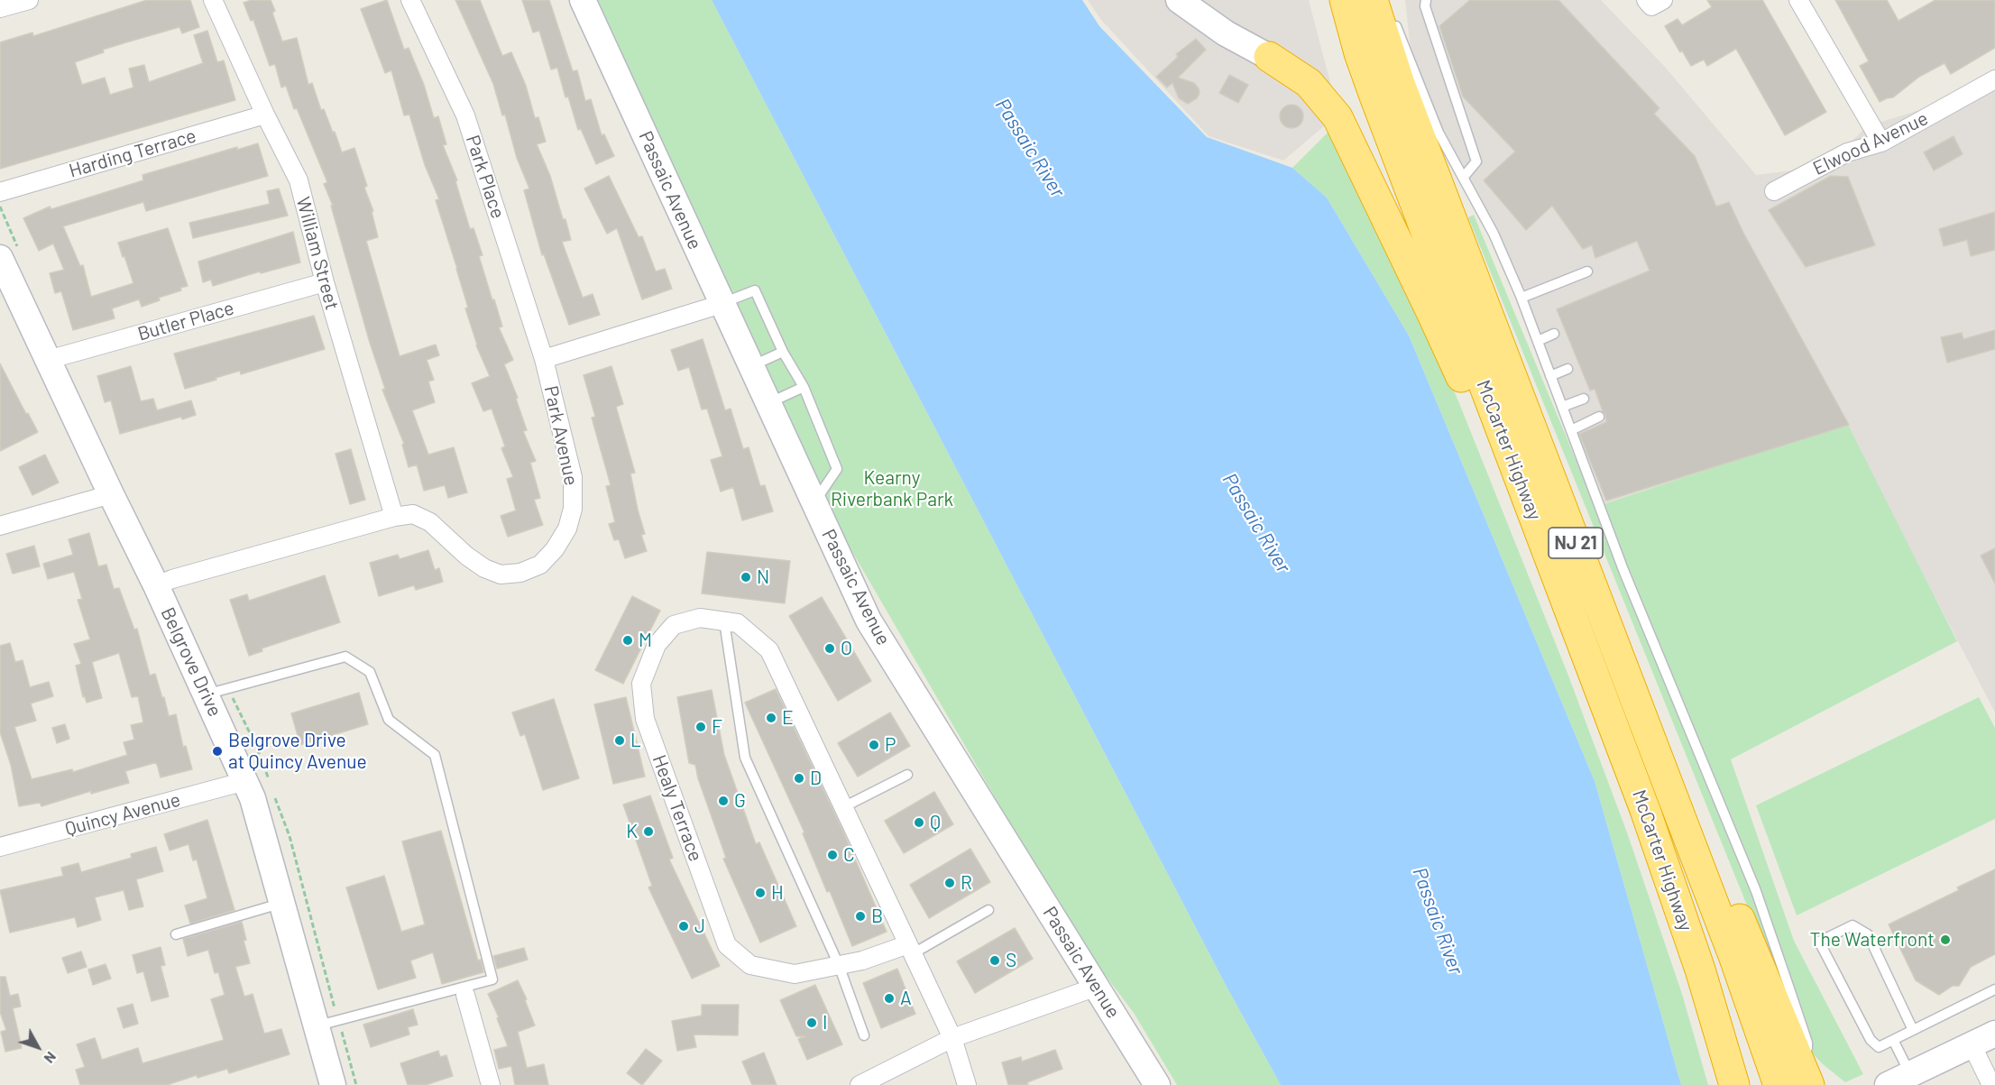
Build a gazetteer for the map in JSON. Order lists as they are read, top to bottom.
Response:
{
  "streets": {
    "highway": ["McCarter Highway", "NJ 21"],
    "main road": ["Passaic Avenue", "Belgrove Drive"],
    "street": [
      "Elwood Avenue",
      "Harding Terrace",
      "Park Place",
      "William Street",
      "Butler Place",
      "Park Avenue",
      "Healy Terrace",
      "Quincy Avenue"
    ]
  },
  "crossings": [
    ["Harding Terrace", "William Street"],
    ["Park Place", "Park Avenue"],
    ["Passaic Avenue", "Park Avenue"],
    ["William Street", "Butler Place"],
    ["William Street", "Park Avenue"],
    ["Butler Place", "Belgrove Drive"],
    ["Park Avenue", "Belgrove Drive"],
    ["Belgrove Drive", "Quincy Avenue"]
  ],
  "water": ["Passaic River"],
  "parks": ["Kearny Riverbank Park"],
  "places": [
    "N",
    "M",
    "O",
    "E",
    "F",
    "L",
    "P",
    "Belgrove Drive at Quincy Avenue",
    "D",
    "G",
    "Q",
    "K",
    "C",
    "R",
    "H",
    "B",
    "J",
    "The Waterfront",
    "S",
    "A",
    "I"
  ],
  "north": "bottom right"
}
